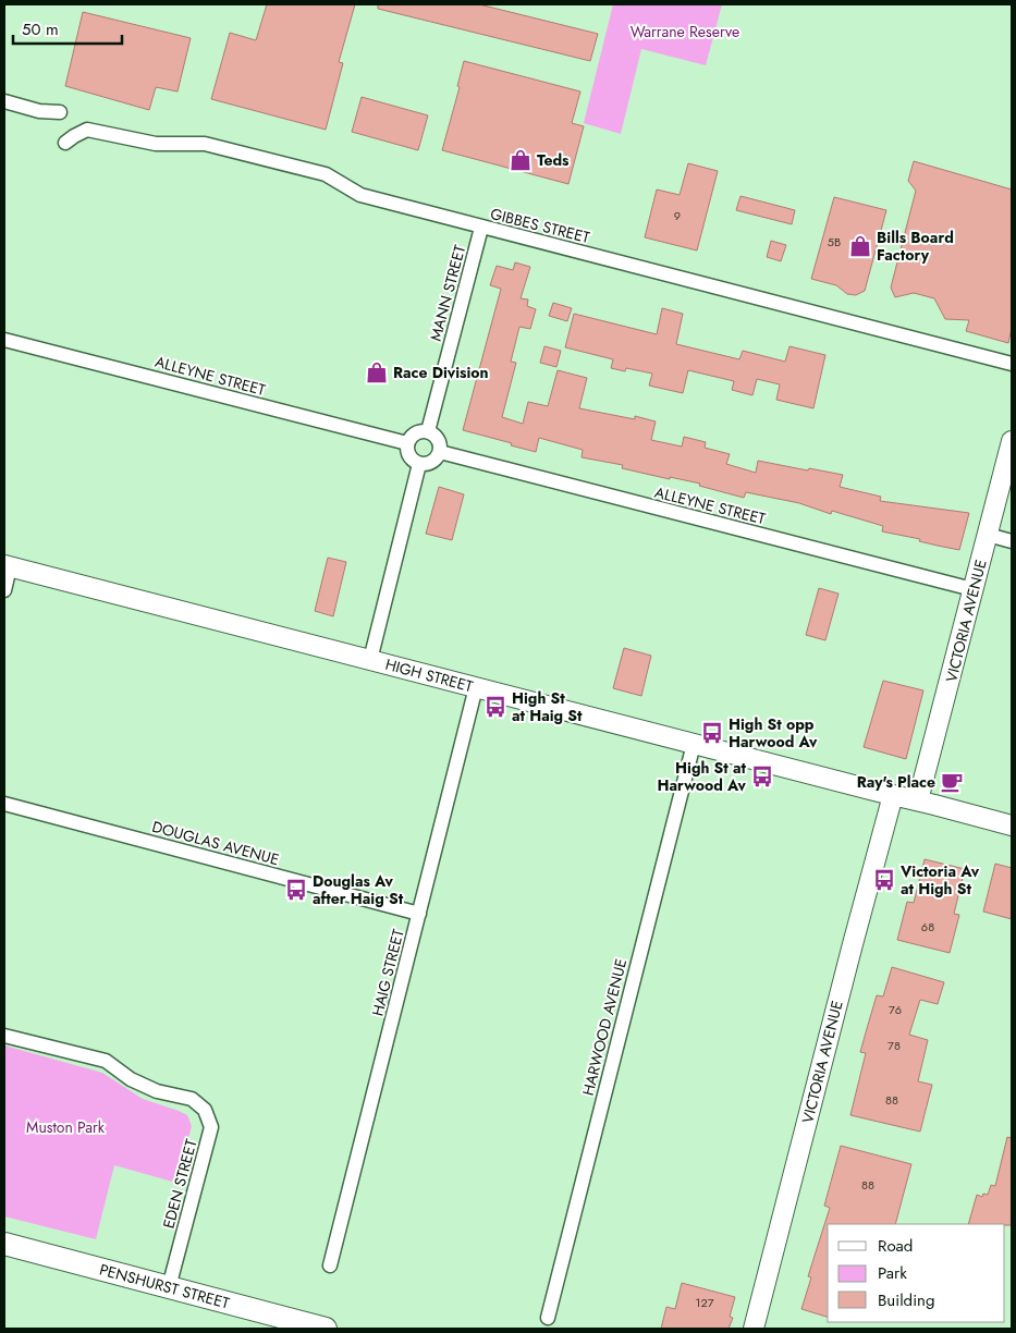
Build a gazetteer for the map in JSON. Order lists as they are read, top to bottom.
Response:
{
  "streets": {
    "main road": ["PENSHURST STREET"],
    "street": [
      "GIBBES STREET",
      "MANN STREET",
      "ALLEYNE STREET",
      "VICTORIA AVENUE",
      "HIGH STREET",
      "DOUGLAS AVENUE",
      "HAIG STREET",
      "HARWOOD AVENUE",
      "EDEN STREET"
    ]
  },
  "crossings": [
    ["GIBBES STREET", "MANN STREET"],
    ["MANN STREET", "ALLEYNE STREET"],
    ["ALLEYNE STREET", "VICTORIA AVENUE"],
    ["VICTORIA AVENUE", "HIGH STREET"],
    ["HIGH STREET", "HAIG STREET"],
    ["HIGH STREET", "HARWOOD AVENUE"],
    ["DOUGLAS AVENUE", "HAIG STREET"],
    ["EDEN STREET", "PENSHURST STREET"]
  ],
  "parks": ["Warrane Reserve", "Muston Park"],
  "places": {
    "shop": ["Teds", "Bills Board Factory", "Race Division"],
    "bus stop": [
      "High St at Haig St",
      "High St opp Harwood Av",
      "High St at Harwood Av",
      "Victoria Av at High St",
      "Douglas Av after Haig St"
    ],
    "cafe": ["Ray's Place"]
  },
  "house_numbers": [
    "9",
    "5B",
    "68",
    "76",
    "78",
    "88",
    "88",
    "127"
  ],
  "legend": ["Road", "Park", "Building"],
  "scale_bar": "50 m"
}
